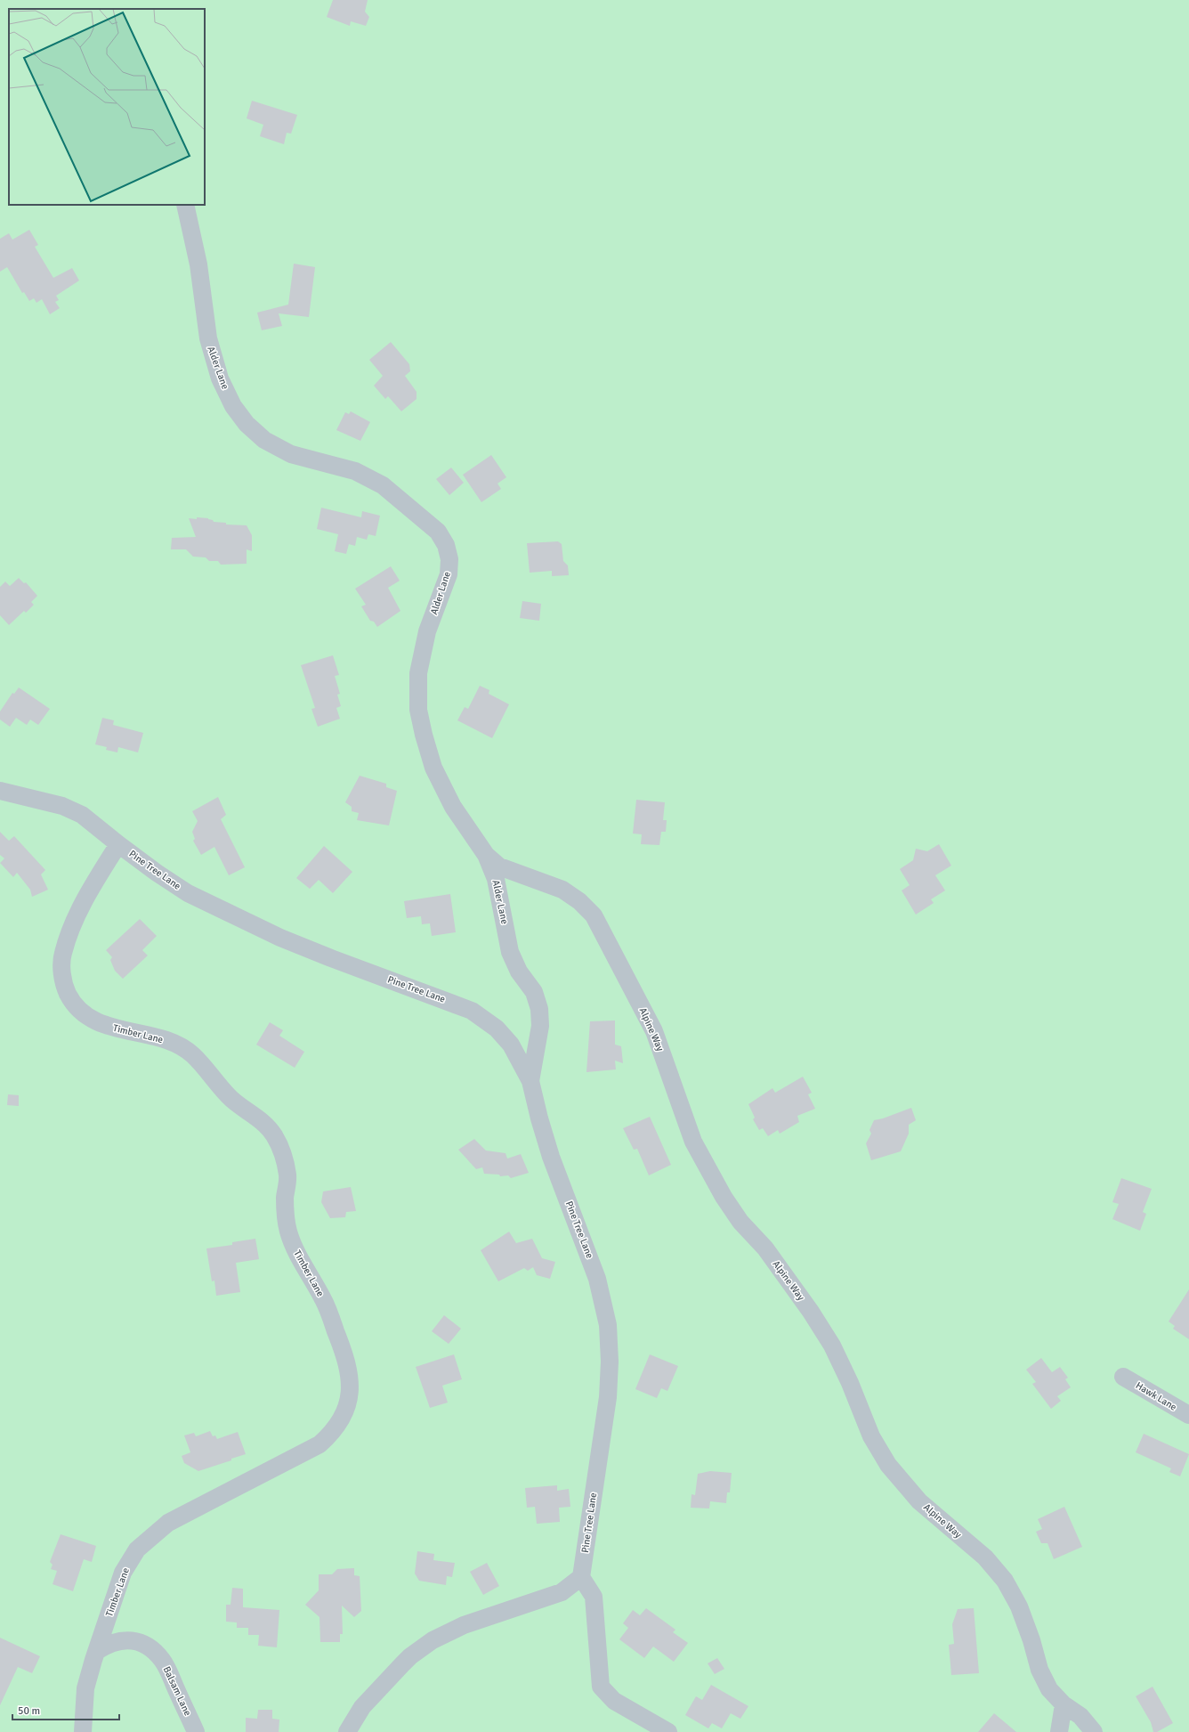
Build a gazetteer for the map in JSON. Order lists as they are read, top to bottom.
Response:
{
  "streets": {
    "street": [
      "Alder Lane",
      "Pine Tree Lane",
      "Alpine Way",
      "Timber Lane",
      "Hawk Lane",
      "Balsam Lane"
    ]
  },
  "crossings": [
    ["Alder Lane", "Pine Tree Lane"],
    ["Alder Lane", "Alpine Way"],
    ["Pine Tree Lane", "Timber Lane"],
    ["Timber Lane", "Balsam Lane"]
  ],
  "scale_bar": "50 m"
}
